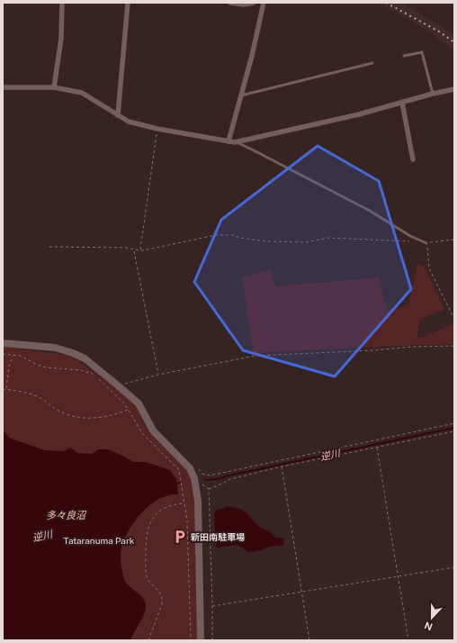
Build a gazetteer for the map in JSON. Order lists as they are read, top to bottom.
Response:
{
  "water": ["逆川", "多々良沼"],
  "parks": ["Tataranuma Park"],
  "places": {
    "parking": ["新田南駐車場"]
  },
  "north": "bottom"
}
